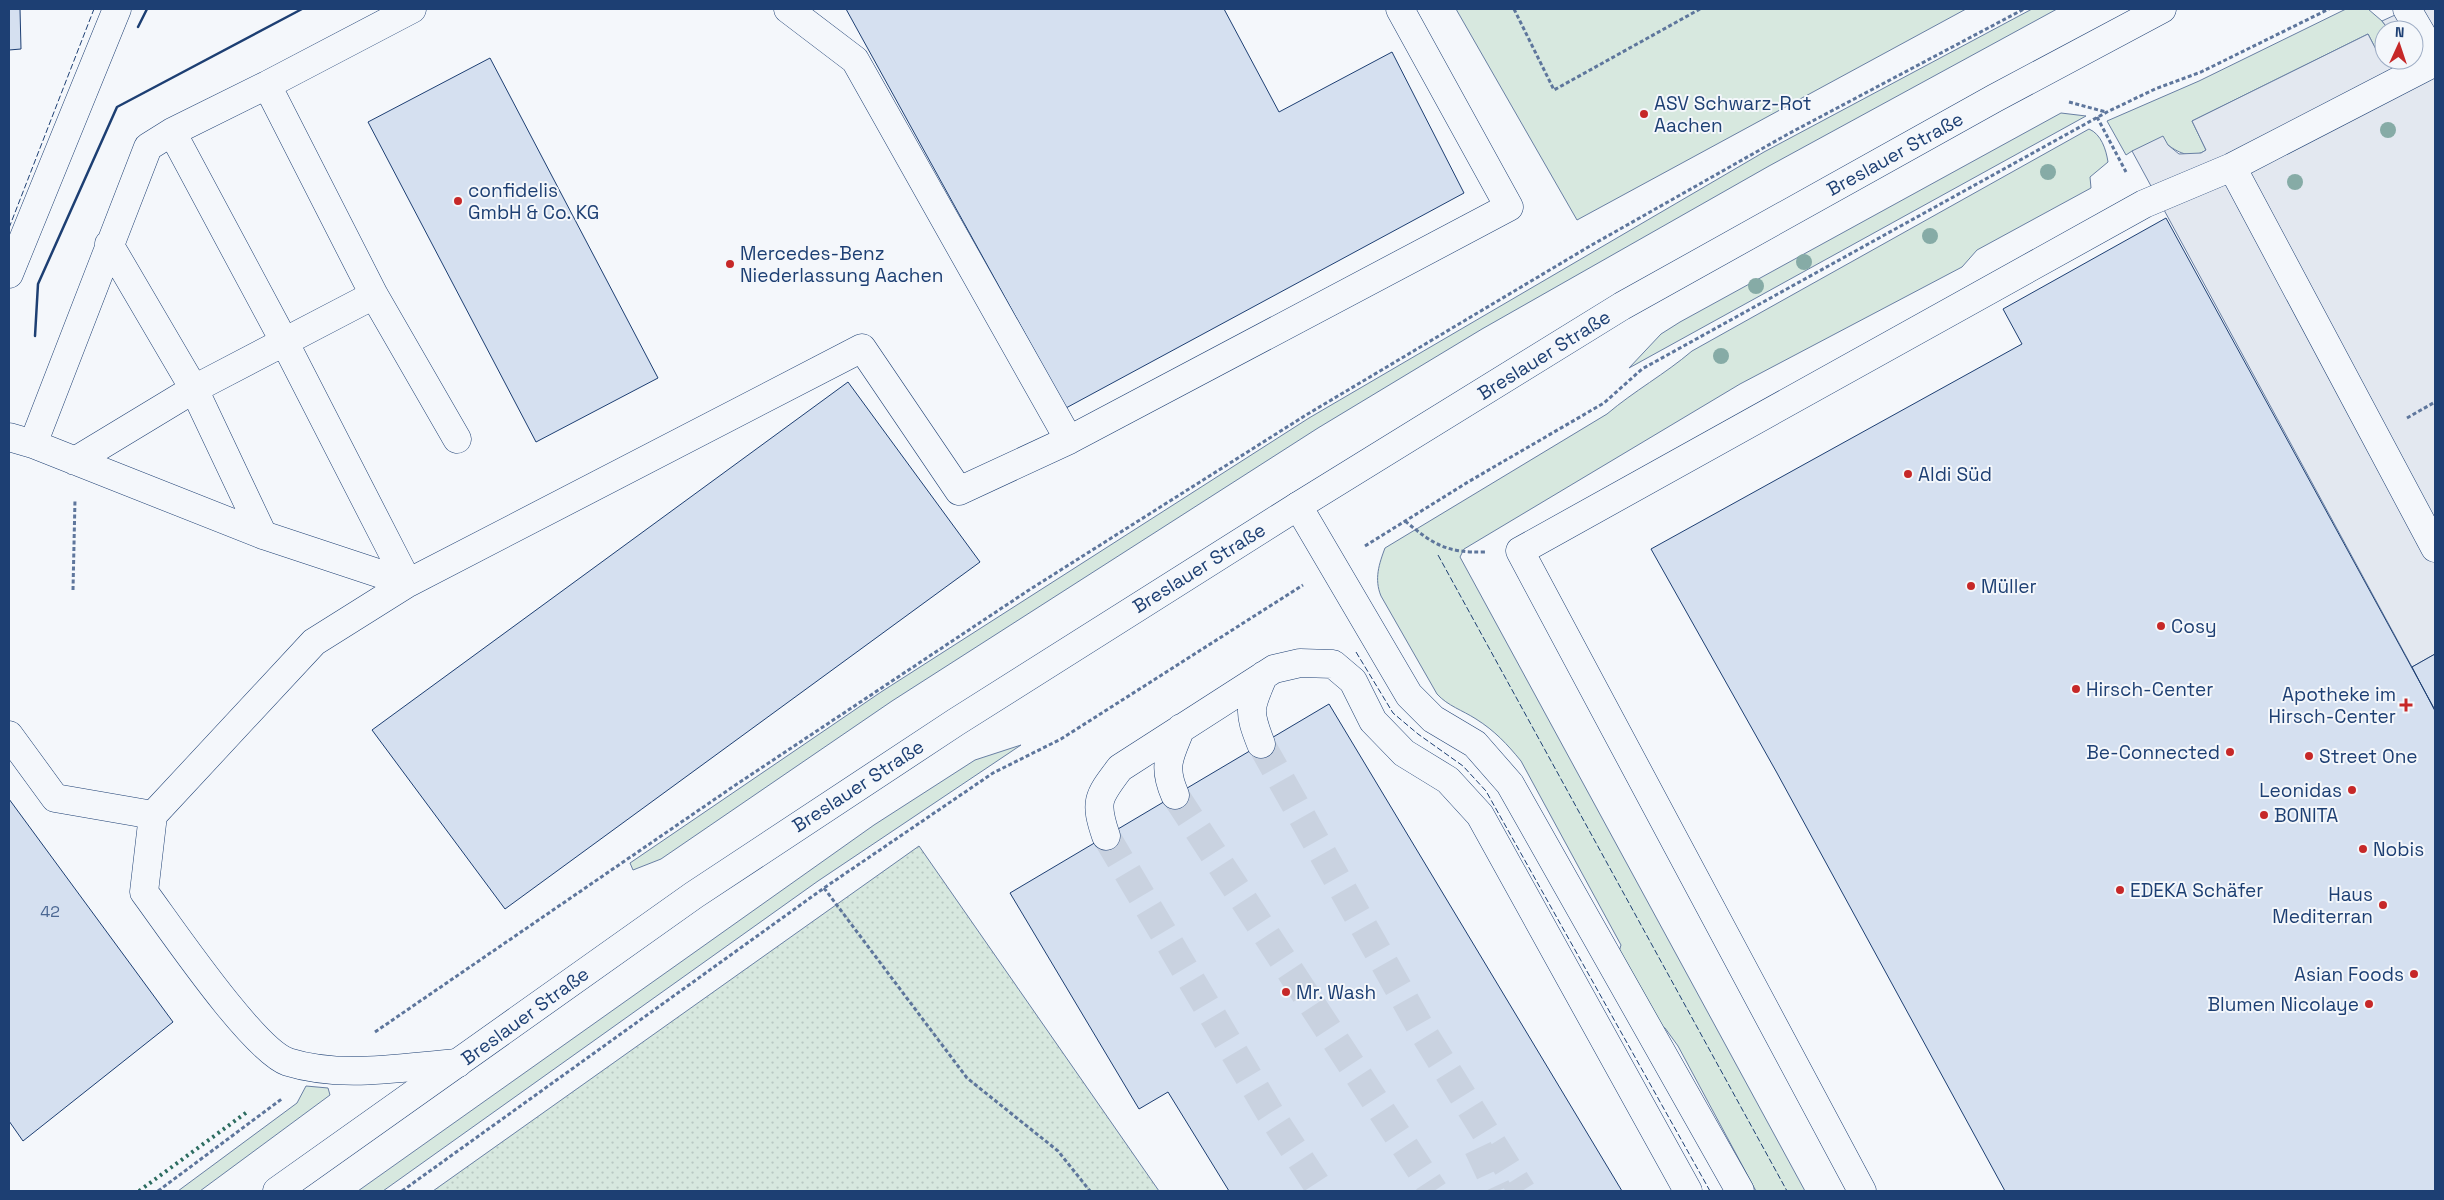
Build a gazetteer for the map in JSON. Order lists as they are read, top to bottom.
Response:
{
  "streets": {
    "main road": ["Breslauer Straße"]
  },
  "places": {
    "other": [
      "ASV Schwarz-Rot Aachen",
      "confidelis GmbH & Co. KG",
      "Mercedes-Benz Niederlassung Aachen",
      "Aldi Süd",
      "Müller",
      "Cosy",
      "Hirsch-Center",
      "Be-Connected",
      "Street One",
      "Leonidas",
      "BONITA",
      "Nobis",
      "EDEKA Schäfer",
      "Haus Mediterran",
      "Asian Foods",
      "Mr. Wash",
      "Blumen Nicolaye"
    ],
    "health": ["Apotheke im Hirsch-Center"]
  },
  "house_numbers": ["42"],
  "north": "top"
}
